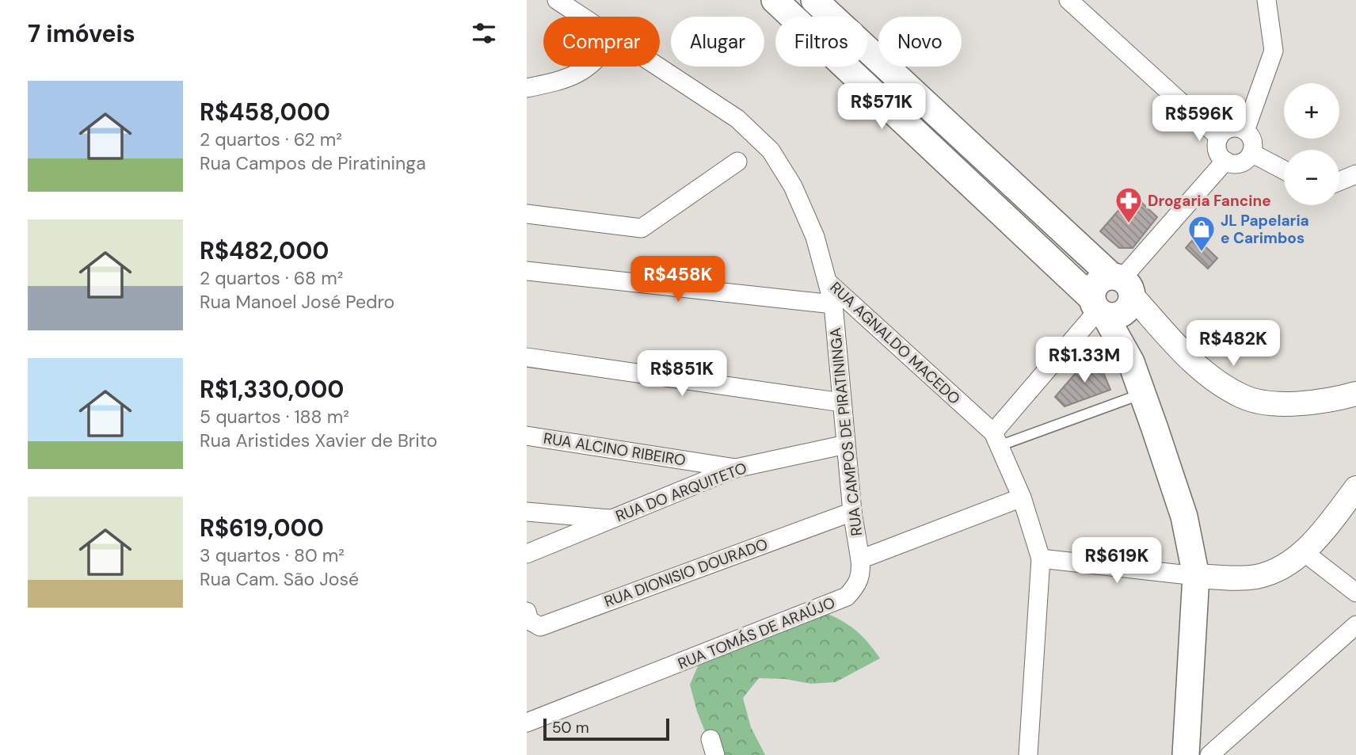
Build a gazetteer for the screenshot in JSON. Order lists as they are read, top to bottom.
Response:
{
  "streets": {
    "street": [
      "RUA AGNALDO MACEDO",
      "RUA CAMPOS DE PIRATININGA",
      "RUA ALCINO RIBEIRO",
      "RUA DO ARQUITETO",
      "RUA DIONISIO DOURADO",
      "RUA TOMÁS DE ARAÚJO"
    ]
  },
  "crossings": [
    ["RUA AGNALDO MACEDO", "RUA CAMPOS DE PIRATININGA"],
    ["RUA CAMPOS DE PIRATININGA", "RUA DO ARQUITETO"],
    ["RUA CAMPOS DE PIRATININGA", "RUA DIONISIO DOURADO"],
    ["RUA CAMPOS DE PIRATININGA", "RUA TOMÁS DE ARAÚJO"],
    ["RUA ALCINO RIBEIRO", "RUA DO ARQUITETO"]
  ],
  "places": {
    "pharmacy": ["Drogaria Fancine"],
    "shop": ["JL Papelaria e Carimbos"]
  },
  "scale_bar": "50 m",
  "page": {
    "heading": "7 imóveis",
    "chip": [
      "Comprar",
      "Alugar",
      "Filtros",
      "Novo"
    ],
    "list": [
      {
        "name": "R$458,000",
        "note": "2 quartos · 62 m² · Rua Campos de Piratininga"
      },
      {
        "name": "R$482,000",
        "note": "2 quartos · 68 m² · Rua Manoel José Pedro"
      },
      {
        "name": "R$1,330,000",
        "note": "5 quartos · 188 m² · Rua Aristides Xavier de Brito"
      },
      {
        "name": "R$619,000",
        "note": "3 quartos · 80 m² · Rua Cam. São José"
      }
    ],
    "map_buttons": ["+", "−"],
    "price": [
      "R$571K",
      "R$596K",
      "R$458K",
      "R$482K",
      "R$1.33M",
      "R$851K",
      "R$619K"
    ],
    "scale": "50 m"
  }
}
